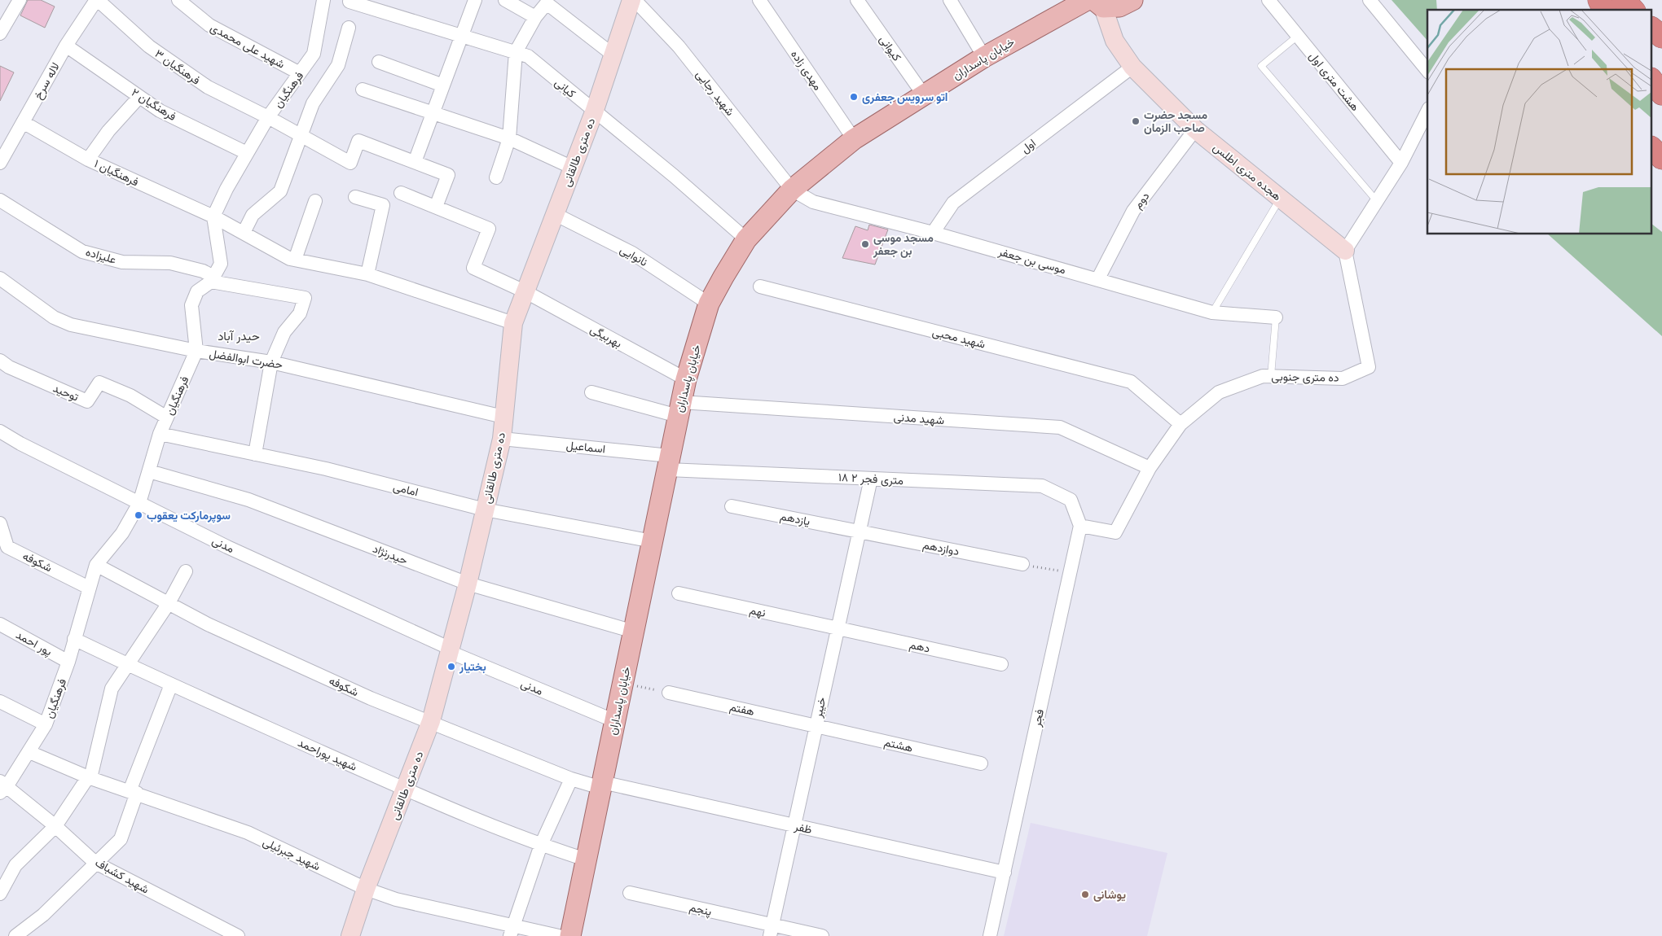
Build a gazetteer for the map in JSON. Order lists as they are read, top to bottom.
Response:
{
  "streets": {
    "main road": ["خیابان پاسداران"],
    "street": [
      "شهید علی محمدی",
      "کیوانی",
      "فرهنگیان ۳",
      "مهدی زاده",
      "لاله سرخ",
      "هشت متری اول",
      "کیانی",
      "فرهنگیان",
      "شهید رجایی",
      "فرهنگیان ۲",
      "اول",
      "ده متری طالقانی",
      "هجده متری اطلس",
      "فرهنگیان ۱",
      "دوم",
      "علیزاده",
      "نانوایی",
      "موسی بن جعفر",
      "بهربیگی",
      "شهید محبی",
      "حضرت ابوالفضل",
      "ده متری جنوبی",
      "توحید",
      "شهید مدنی",
      "اسماعیل",
      "۱۸ متری فجر ۲",
      "امامی",
      "یازدهم",
      "مدنی",
      "دوازدهم",
      "حیدرنژاد",
      "شکوفه",
      "نهم",
      "پور احمد",
      "دهم",
      "خیبر",
      "هفتم",
      "فجر",
      "هشتم",
      "شهید پوراحمد",
      "ظفر",
      "شهید جبرئیلی",
      "شهید کشباف",
      "پنجم"
    ]
  },
  "crossings": [
    ["شهید علی محمدی", "فرهنگیان"],
    ["کیوانی", "خیابان پاسداران"],
    ["خیابان پاسداران", "مهدی زاده"],
    ["خیابان پاسداران", "کیانی"],
    ["خیابان پاسداران", "شهید رجایی"],
    ["خیابان پاسداران", "هجده متری اطلس"],
    ["خیابان پاسداران", "نانوایی"],
    ["خیابان پاسداران", "موسی بن جعفر"],
    ["خیابان پاسداران", "بهربیگی"],
    ["خیابان پاسداران", "شهید مدنی"],
    ["خیابان پاسداران", "اسماعیل"],
    ["خیابان پاسداران", "۱۸ متری فجر ۲"],
    ["خیابان پاسداران", "امامی"],
    ["خیابان پاسداران", "مدنی"],
    ["خیابان پاسداران", "حیدرنژاد"],
    ["خیابان پاسداران", "شکوفه"],
    ["خیابان پاسداران", "شهید پوراحمد"],
    ["خیابان پاسداران", "ظفر"],
    ["فرهنگیان ۳", "لاله سرخ"],
    ["فرهنگیان ۳", "فرهنگیان"],
    ["لاله سرخ", "فرهنگیان ۲"],
    ["لاله سرخ", "فرهنگیان ۱"],
    ["کیانی", "ده متری طالقانی"],
    ["فرهنگیان", "فرهنگیان ۲"],
    ["فرهنگیان", "فرهنگیان ۱"],
    ["فرهنگیان", "حضرت ابوالفضل"],
    ["فرهنگیان", "توحید"],
    ["فرهنگیان", "امامی"],
    ["فرهنگیان", "مدنی"],
    ["فرهنگیان", "حیدرنژاد"],
    ["فرهنگیان", "شکوفه"],
    ["فرهنگیان", "پور احمد"],
    ["فرهنگیان", "شهید پوراحمد"],
    ["فرهنگیان", "شهید جبرئیلی"],
    ["فرهنگیان", "شهید کشباف"],
    ["شهید رجایی", "موسی بن جعفر"],
    ["اول", "هجده متری اطلس"],
    ["اول", "موسی بن جعفر"],
    ["ده متری طالقانی", "فرهنگیان ۱"],
    ["ده متری طالقانی", "نانوایی"],
    ["ده متری طالقانی", "بهربیگی"],
    ["ده متری طالقانی", "حضرت ابوالفضل"],
    ["ده متری طالقانی", "اسماعیل"],
    ["ده متری طالقانی", "امامی"],
    ["ده متری طالقانی", "مدنی"],
    ["ده متری طالقانی", "حیدرنژاد"],
    ["ده متری طالقانی", "شکوفه"],
    ["ده متری طالقانی", "شهید پوراحمد"],
    ["ده متری طالقانی", "شهید جبرئیلی"],
    ["هجده متری اطلس", "دوم"],
    ["هجده متری اطلس", "ده متری جنوبی"],
    ["دوم", "موسی بن جعفر"],
    ["علیزاده", "حضرت ابوالفضل"],
    ["شهید محبی", "ده متری جنوبی"],
    ["ده متری جنوبی", "شهید مدنی"],
    ["ده متری جنوبی", "۱۸ متری فجر ۲"],
    ["ده متری جنوبی", "فجر"],
    ["اسماعیل", "۱۸ متری فجر ۲"],
    ["۱۸ متری فجر ۲", "خیبر"],
    ["۱۸ متری فجر ۲", "فجر"],
    ["یازدهم", "دوازدهم"],
    ["یازدهم", "خیبر"],
    ["دوازدهم", "خیبر"],
    ["شکوفه", "ظفر"],
    ["نهم", "دهم"],
    ["نهم", "خیبر"],
    ["دهم", "خیبر"],
    ["خیبر", "هفتم"],
    ["خیبر", "هشتم"],
    ["خیبر", "ظفر"],
    ["خیبر", "پنجم"],
    ["هفتم", "هشتم"],
    ["فجر", "ظفر"]
  ],
  "districts": ["حیدر آباد"],
  "places": [
    "اتو سرویس جعفری",
    "مسجد حضرت صاحب الزمان",
    "مسجد موسی بن جعفر",
    "سوپرمارکت یعقوب",
    "بختیار",
    "یوشانی"
  ]
}
